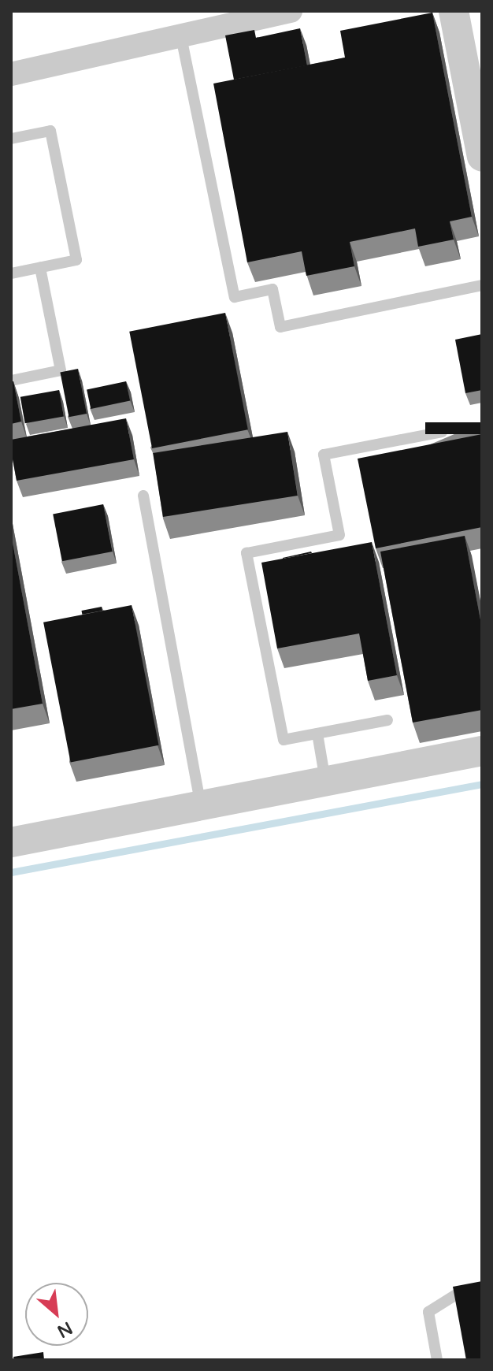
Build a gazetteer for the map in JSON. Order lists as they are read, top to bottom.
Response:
{
  "north": "bottom right"
}
